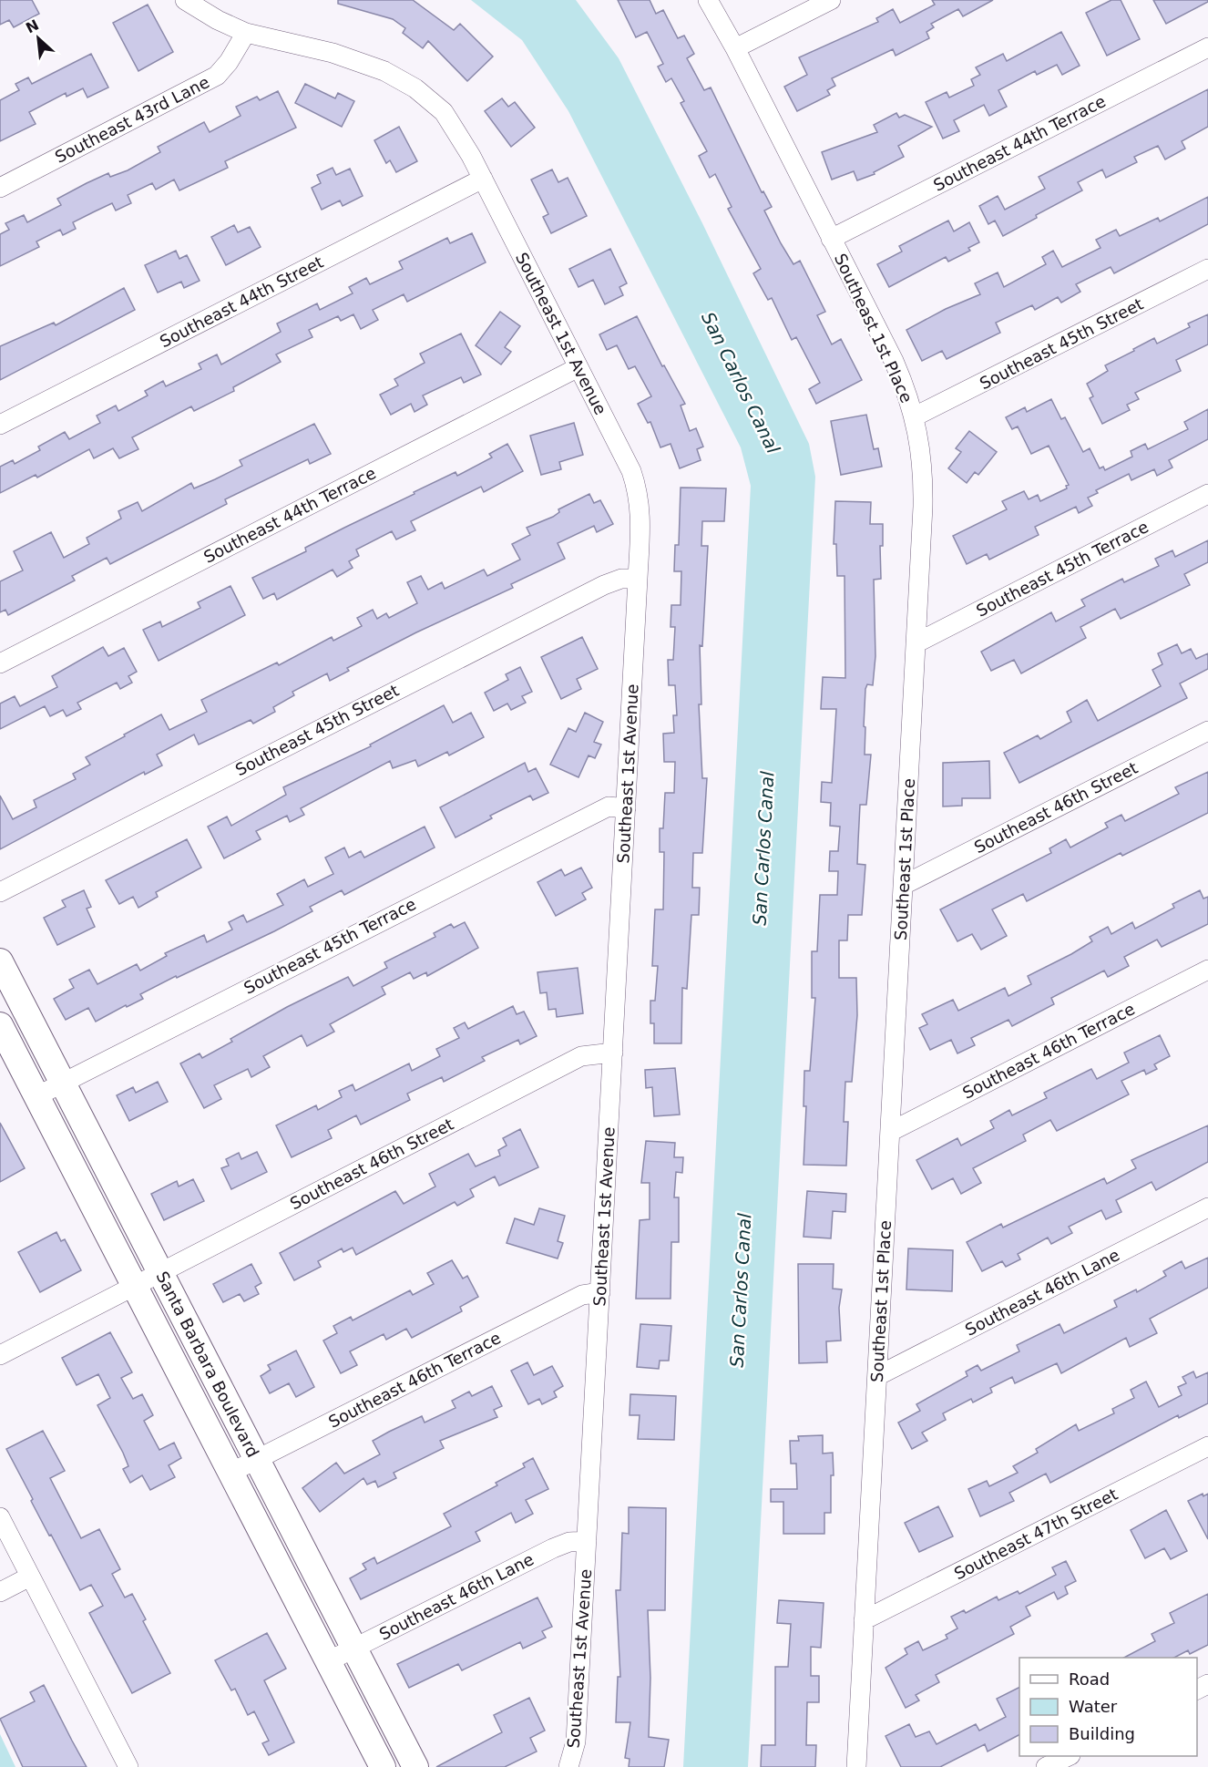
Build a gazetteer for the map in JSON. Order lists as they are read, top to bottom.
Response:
{
  "streets": {
    "main road": ["Santa Barbara Boulevard"],
    "street": [
      "Southeast 43rd Lane",
      "Southeast 44th Terrace",
      "Southeast 44th Street",
      "Southeast 1st Place",
      "Southeast 1st Avenue",
      "Southeast 45th Street",
      "Southeast 45th Terrace",
      "Southeast 46th Street",
      "Southeast 46th Terrace",
      "Southeast 46th Lane",
      "Southeast 47th Street"
    ]
  },
  "crossings": [
    ["Southeast 43rd Lane", "Southeast 1st Avenue"],
    ["Southeast 44th Terrace", "Southeast 1st Place"],
    ["Southeast 44th Terrace", "Southeast 1st Avenue"],
    ["Southeast 44th Street", "Southeast 1st Avenue"],
    ["Southeast 1st Place", "Southeast 45th Street"],
    ["Southeast 1st Place", "Southeast 45th Terrace"],
    ["Southeast 1st Place", "Southeast 46th Street"],
    ["Southeast 1st Place", "Southeast 46th Terrace"],
    ["Southeast 1st Place", "Southeast 46th Lane"],
    ["Southeast 1st Place", "Southeast 47th Street"],
    ["Southeast 1st Avenue", "Southeast 45th Street"],
    ["Southeast 1st Avenue", "Southeast 45th Terrace"],
    ["Southeast 1st Avenue", "Southeast 46th Street"],
    ["Southeast 1st Avenue", "Southeast 46th Terrace"],
    ["Southeast 1st Avenue", "Southeast 46th Lane"],
    ["Southeast 45th Terrace", "Santa Barbara Boulevard"],
    ["Southeast 46th Street", "Santa Barbara Boulevard"],
    ["Southeast 46th Terrace", "Santa Barbara Boulevard"],
    ["Southeast 46th Lane", "Santa Barbara Boulevard"]
  ],
  "water": ["San Carlos Canal"],
  "legend": ["Road", "Water", "Building"],
  "north": "top left"
}
